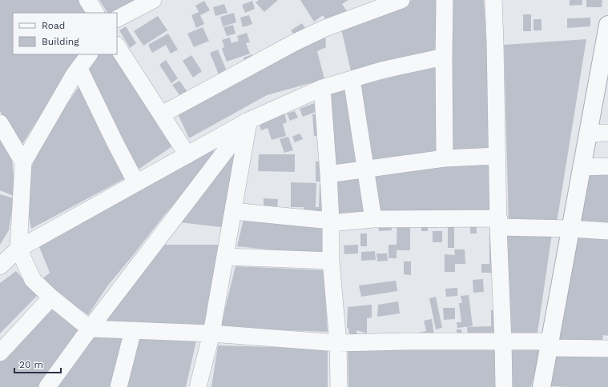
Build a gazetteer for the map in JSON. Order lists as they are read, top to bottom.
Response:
{
  "legend": ["Road", "Building"],
  "scale_bar": "20 m"
}
